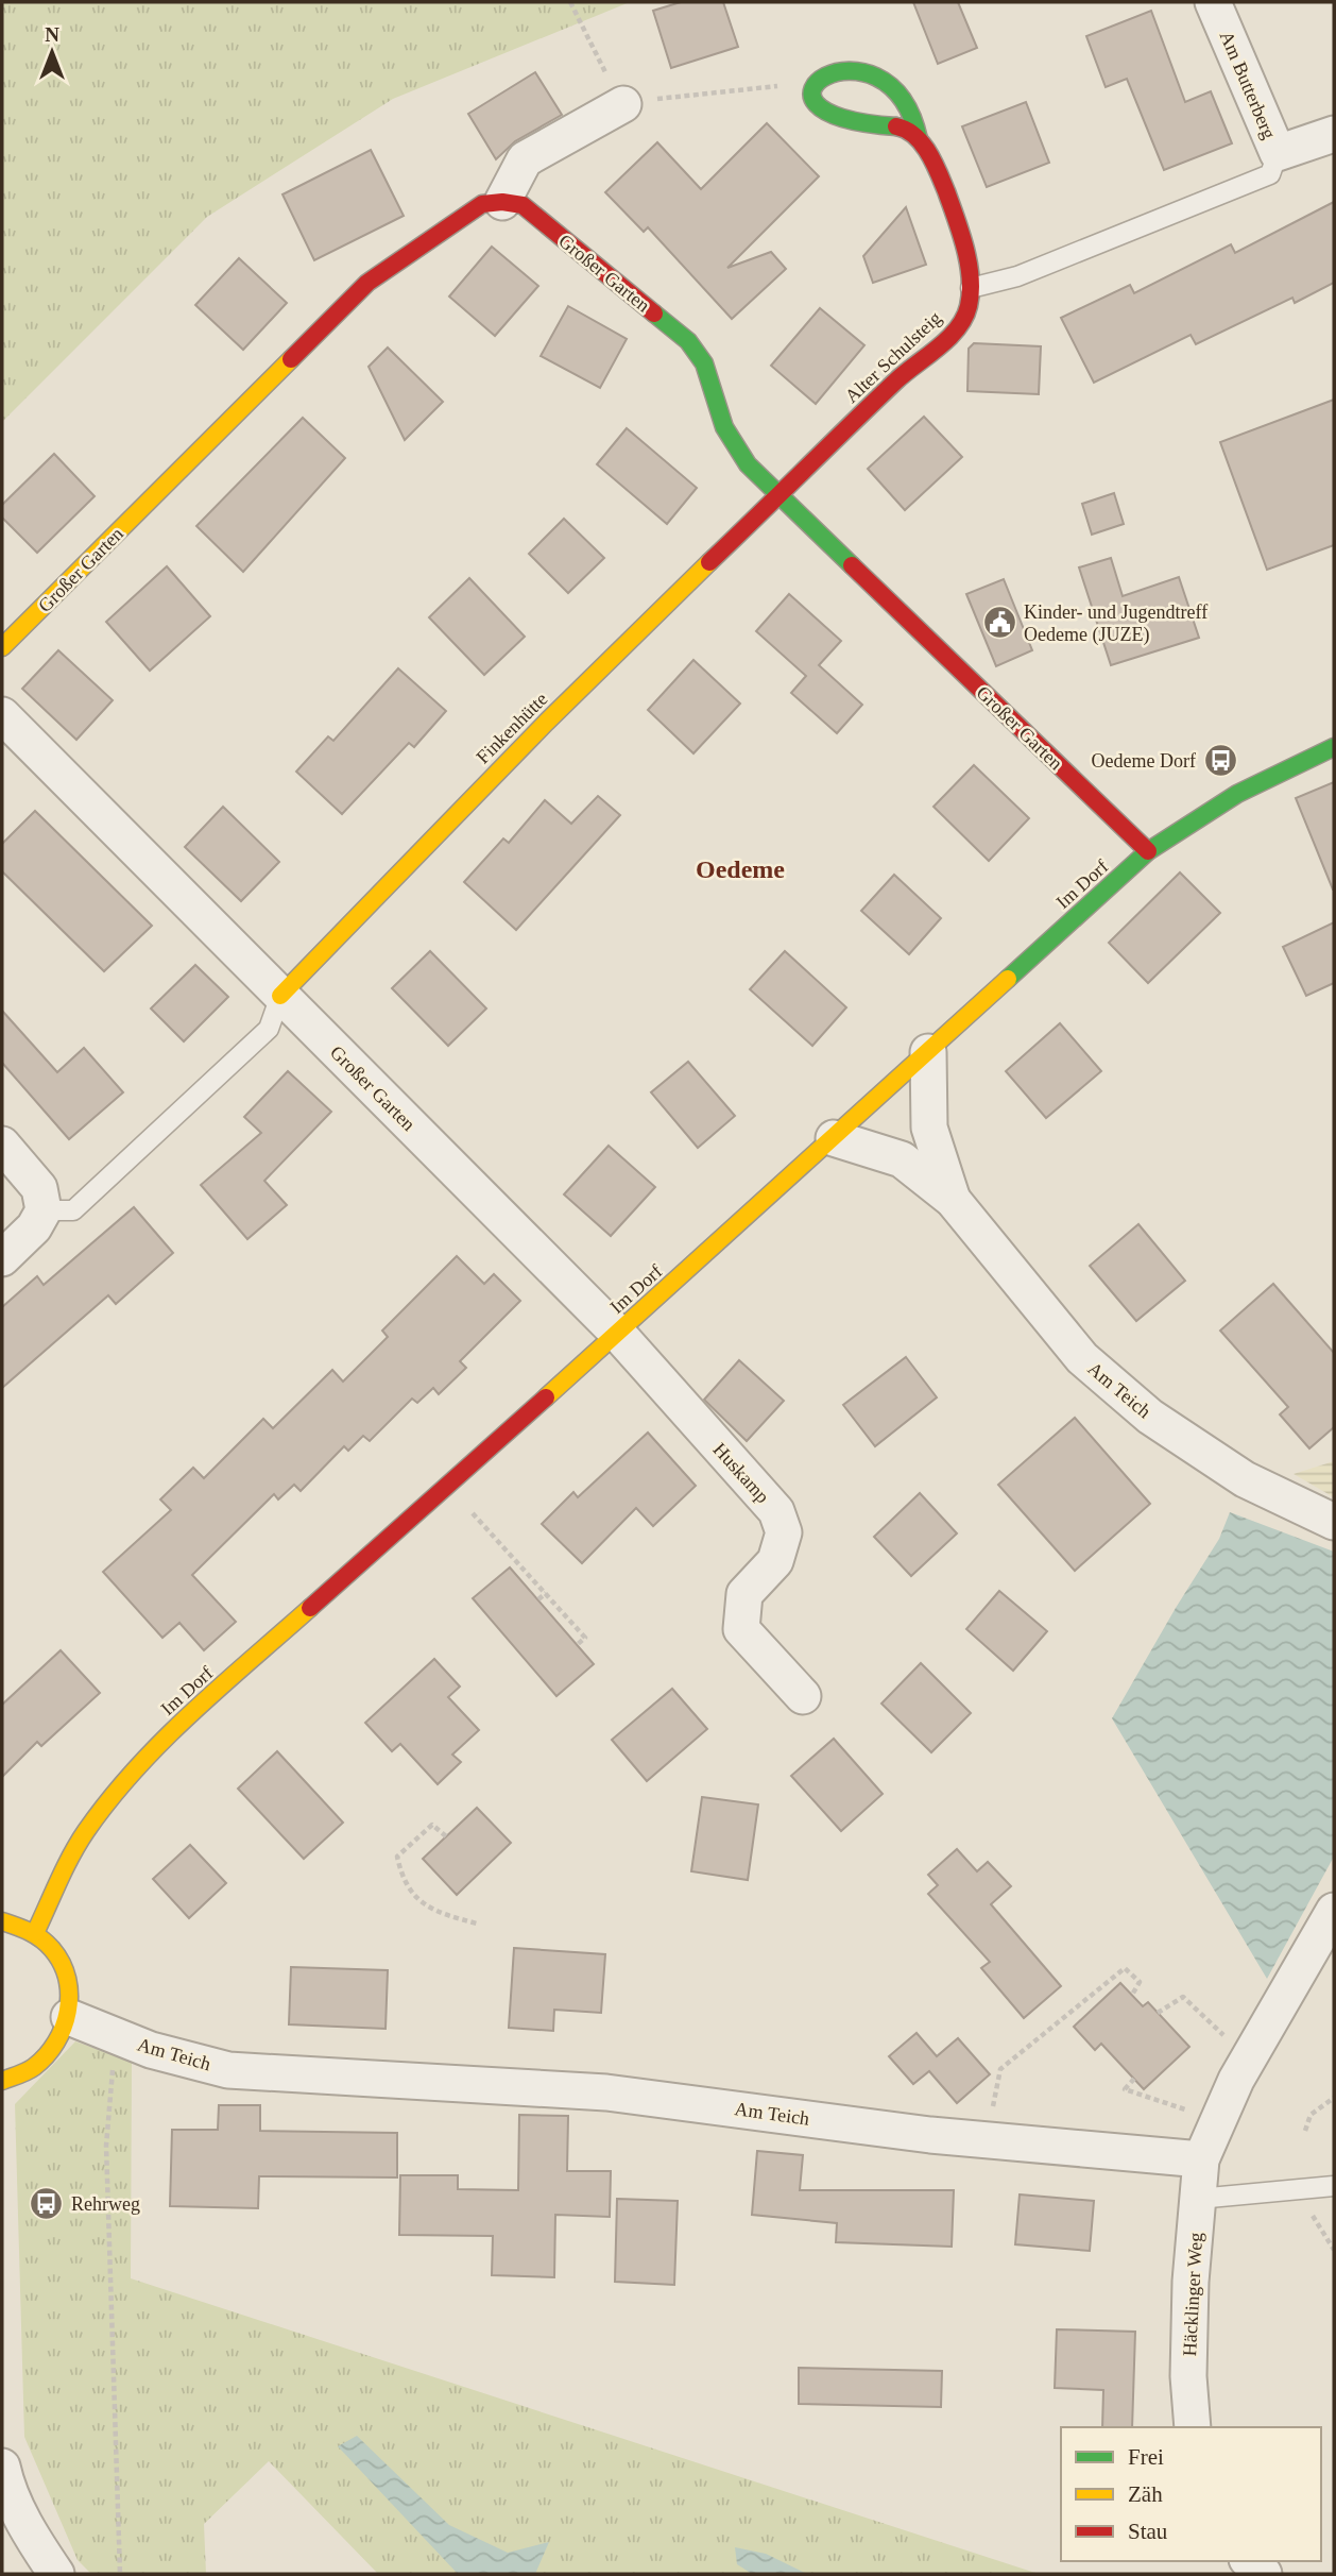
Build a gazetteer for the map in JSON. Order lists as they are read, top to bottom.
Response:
{
  "streets": {
    "street": [
      "Am Butterberg",
      "Großer Garten",
      "Alter Schulsteig",
      "Finkenhütte",
      "Im Dorf",
      "Am Teich",
      "Huskamp",
      "Häcklinger Weg"
    ]
  },
  "crossings": [
    ["Großer Garten", "Alter Schulsteig"],
    ["Großer Garten", "Finkenhütte"],
    ["Großer Garten", "Im Dorf"],
    ["Großer Garten", "Huskamp"],
    ["Alter Schulsteig", "Finkenhütte"],
    ["Im Dorf", "Am Teich"],
    ["Im Dorf", "Huskamp"],
    ["Am Teich", "Häcklinger Weg"]
  ],
  "districts": ["Oedeme"],
  "places": {
    "public building": ["Kinder- und Jugendtreff Oedeme (JUZE)"],
    "bus stop": ["Oedeme Dorf", "Rehrweg"]
  },
  "legend": ["Frei", "Zäh", "Stau"],
  "north": "top"
}
